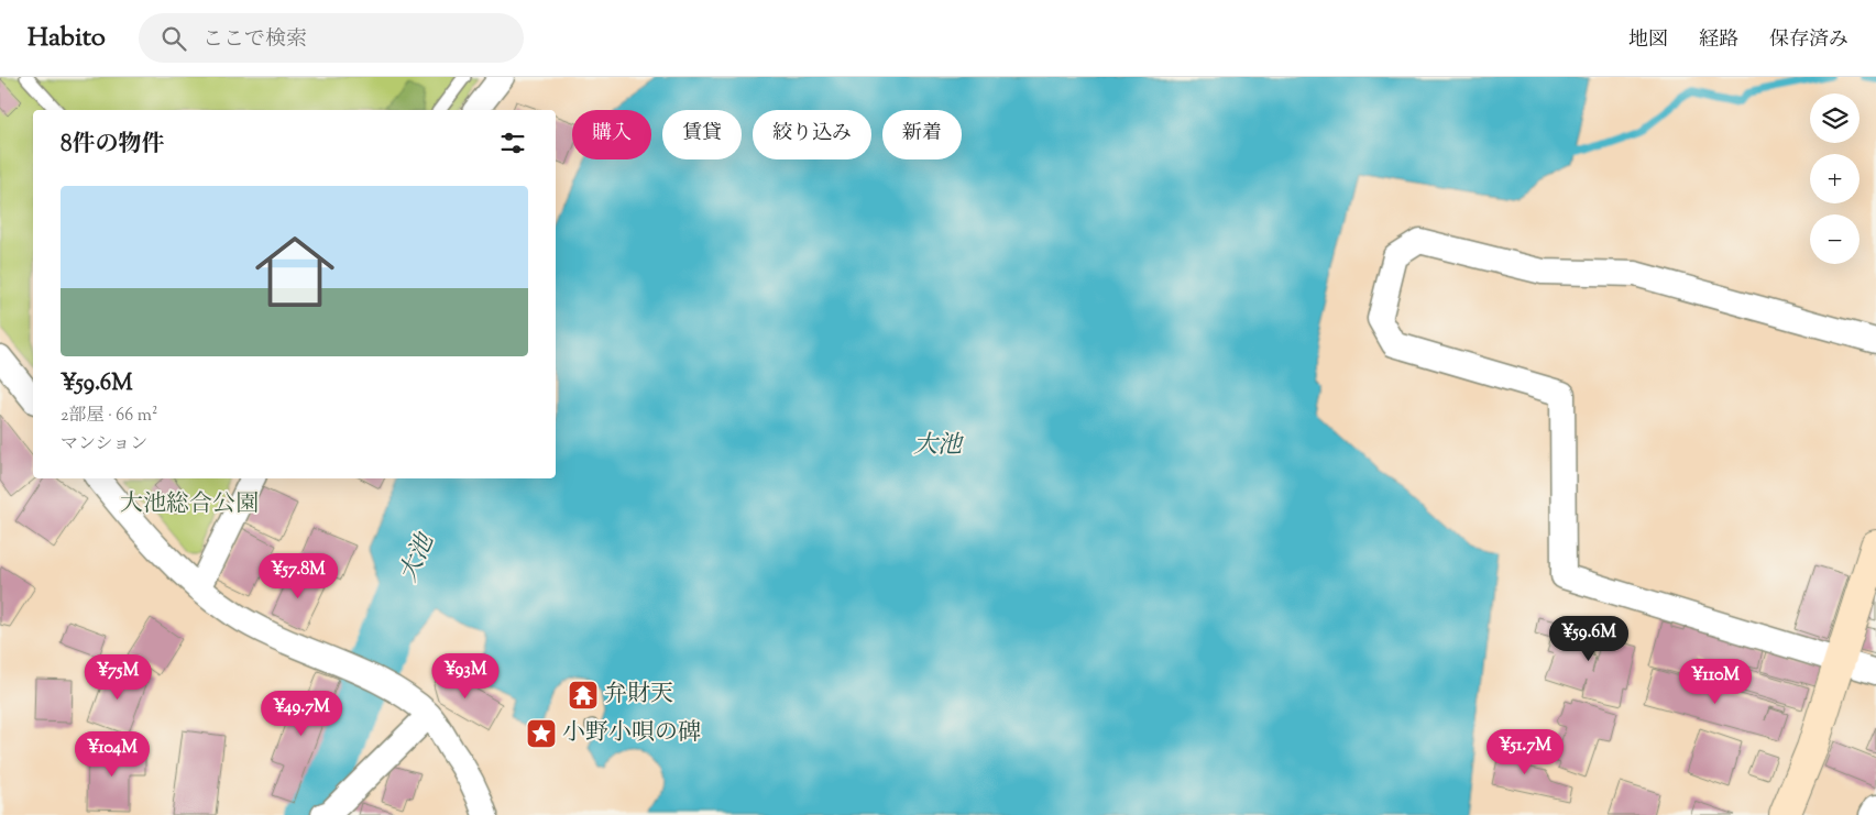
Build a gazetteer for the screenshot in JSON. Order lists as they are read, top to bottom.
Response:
{
  "water": ["大池"],
  "parks": ["大池総合公園"],
  "places": {
    "temple": ["弁財天"],
    "place": ["小野小唄の碑"]
  },
  "page": {
    "header": "Habito",
    "search": "ここで検索",
    "nav": ["地図", "経路", "保存済み"],
    "map_buttons": ["+", "−"],
    "chip": [
      "購入",
      "賃貸",
      "絞り込み",
      "新着"
    ],
    "heading": "8件の物件",
    "list": [
      {
        "name": "¥59.6M",
        "note": "2部屋 · 66 m² · マンション"
      }
    ],
    "price": [
      "¥57.8M",
      "¥59.6M",
      "¥93M",
      "¥75M",
      "¥110M",
      "¥49.7M",
      "¥51.7M",
      "¥104M"
    ]
  }
}
